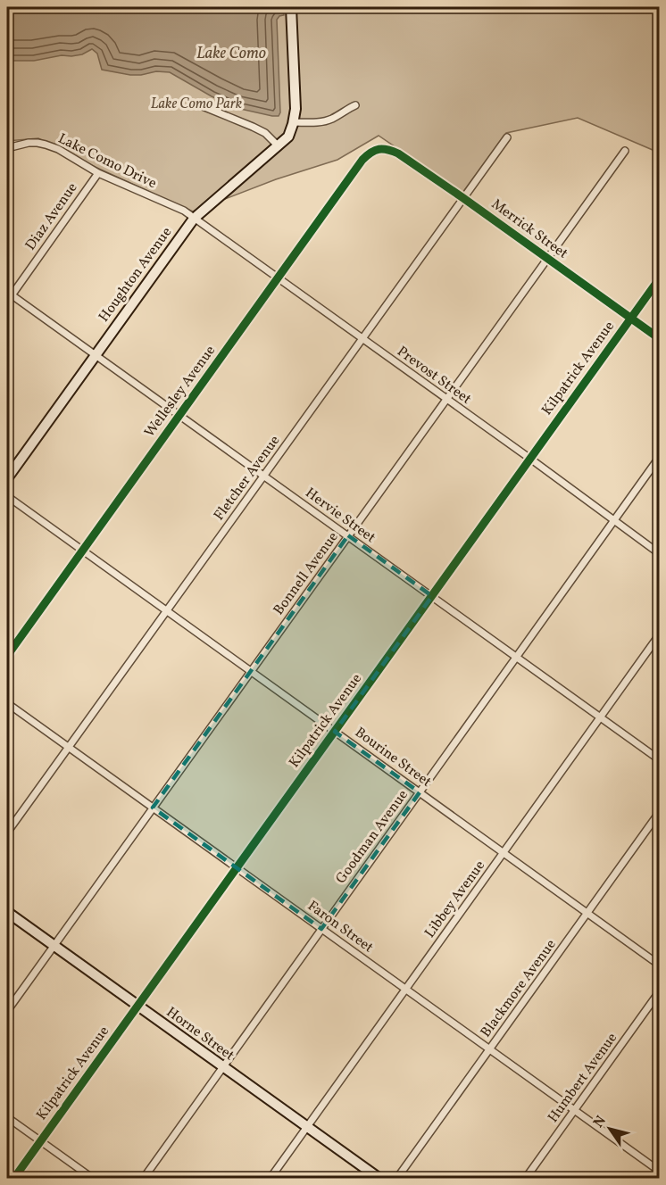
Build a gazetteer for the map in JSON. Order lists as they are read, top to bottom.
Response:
{
  "streets": {
    "street": [
      "Lake Como Drive",
      "Diaz Avenue",
      "Merrick Street",
      "Houghton Avenue",
      "Kilpatrick Avenue",
      "Prevost Street",
      "Wellesley Avenue",
      "Fletcher Avenue",
      "Hervie Street",
      "Bonnell Avenue",
      "Bourine Street",
      "Goodman Avenue",
      "Libbey Avenue",
      "Faron Street",
      "Blackmore Avenue",
      "Horne Street",
      "Humbert Avenue"
    ]
  },
  "crossings": [
    ["Lake Como Drive", "Diaz Avenue"],
    ["Lake Como Drive", "Houghton Avenue"],
    ["Lake Como Drive", "Prevost Street"],
    ["Diaz Avenue", "Hervie Street"],
    ["Merrick Street", "Kilpatrick Avenue"],
    ["Merrick Street", "Wellesley Avenue"],
    ["Merrick Street", "Fletcher Avenue"],
    ["Merrick Street", "Bonnell Avenue"],
    ["Houghton Avenue", "Prevost Street"],
    ["Houghton Avenue", "Hervie Street"],
    ["Kilpatrick Avenue", "Prevost Street"],
    ["Kilpatrick Avenue", "Hervie Street"],
    ["Kilpatrick Avenue", "Bourine Street"],
    ["Kilpatrick Avenue", "Faron Street"],
    ["Kilpatrick Avenue", "Horne Street"],
    ["Prevost Street", "Wellesley Avenue"],
    ["Prevost Street", "Fletcher Avenue"],
    ["Prevost Street", "Bonnell Avenue"],
    ["Prevost Street", "Goodman Avenue"],
    ["Wellesley Avenue", "Hervie Street"],
    ["Wellesley Avenue", "Bourine Street"],
    ["Fletcher Avenue", "Hervie Street"],
    ["Fletcher Avenue", "Bourine Street"],
    ["Fletcher Avenue", "Faron Street"],
    ["Hervie Street", "Bonnell Avenue"],
    ["Hervie Street", "Goodman Avenue"],
    ["Hervie Street", "Libbey Avenue"],
    ["Bonnell Avenue", "Bourine Street"],
    ["Bonnell Avenue", "Faron Street"],
    ["Bonnell Avenue", "Horne Street"],
    ["Bourine Street", "Goodman Avenue"],
    ["Bourine Street", "Libbey Avenue"],
    ["Bourine Street", "Blackmore Avenue"],
    ["Goodman Avenue", "Faron Street"],
    ["Goodman Avenue", "Horne Street"],
    ["Libbey Avenue", "Faron Street"],
    ["Libbey Avenue", "Horne Street"],
    ["Faron Street", "Blackmore Avenue"],
    ["Faron Street", "Humbert Avenue"]
  ],
  "water": ["Lake Como"],
  "parks": ["Lake Como Park"],
  "north": "top left"
}
